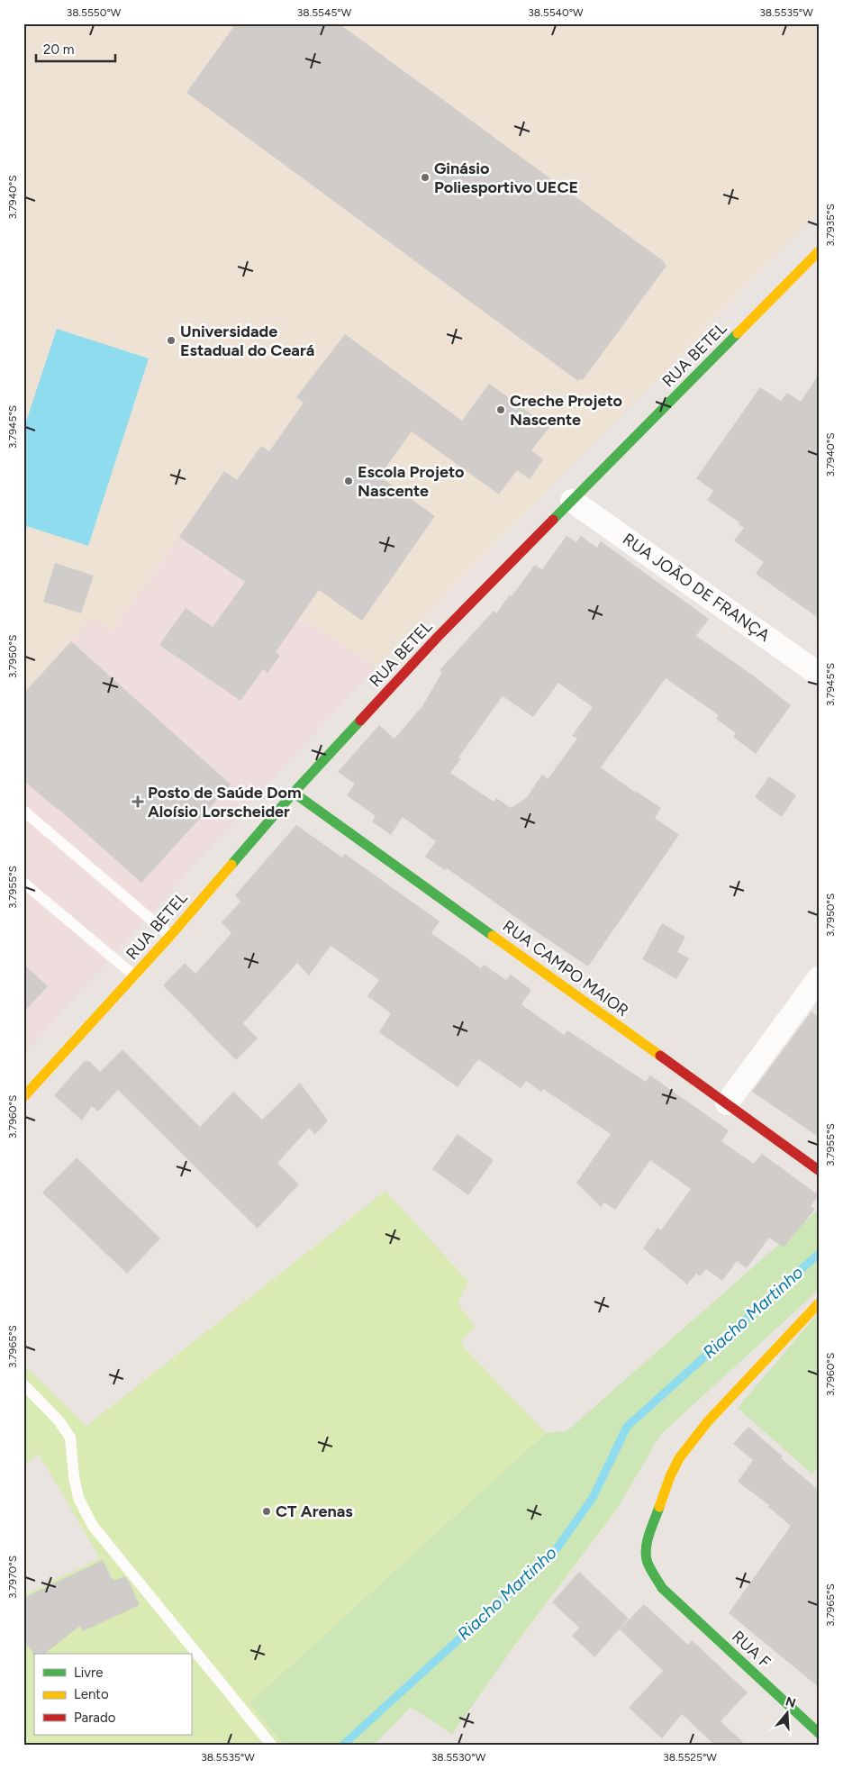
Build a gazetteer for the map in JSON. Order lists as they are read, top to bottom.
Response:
{
  "streets": {
    "street": [
      "RUA BETEL",
      "RUA JOÃO DE FRANÇA",
      "RUA CAMPO MAIOR",
      "RUA F"
    ]
  },
  "crossings": [
    ["RUA BETEL", "RUA JOÃO DE FRANÇA"],
    ["RUA BETEL", "RUA CAMPO MAIOR"]
  ],
  "water": ["Riacho Martinho"],
  "places": {
    "other": [
      "Ginásio Poliesportivo UECE",
      "Universidade Estadual do Ceará",
      "Creche Projeto Nascente",
      "Escola Projeto Nascente",
      "CT Arenas"
    ],
    "health": ["Posto de Saúde Dom Aloísio Lorscheider"]
  },
  "legend": ["Livre", "Lento", "Parado"],
  "scale_bar": "20 m",
  "north": "top",
  "coordinates": [
    "38.5550°W",
    "38.5545°W",
    "38.5540°W",
    "38.5535°W",
    "3.7940°S",
    "3.7935°S",
    "3.7945°S",
    "3.7950°S",
    "3.7955°S",
    "3.7960°S",
    "3.7965°S",
    "3.7970°S",
    "38.5530°W",
    "38.5525°W"
  ]
}
